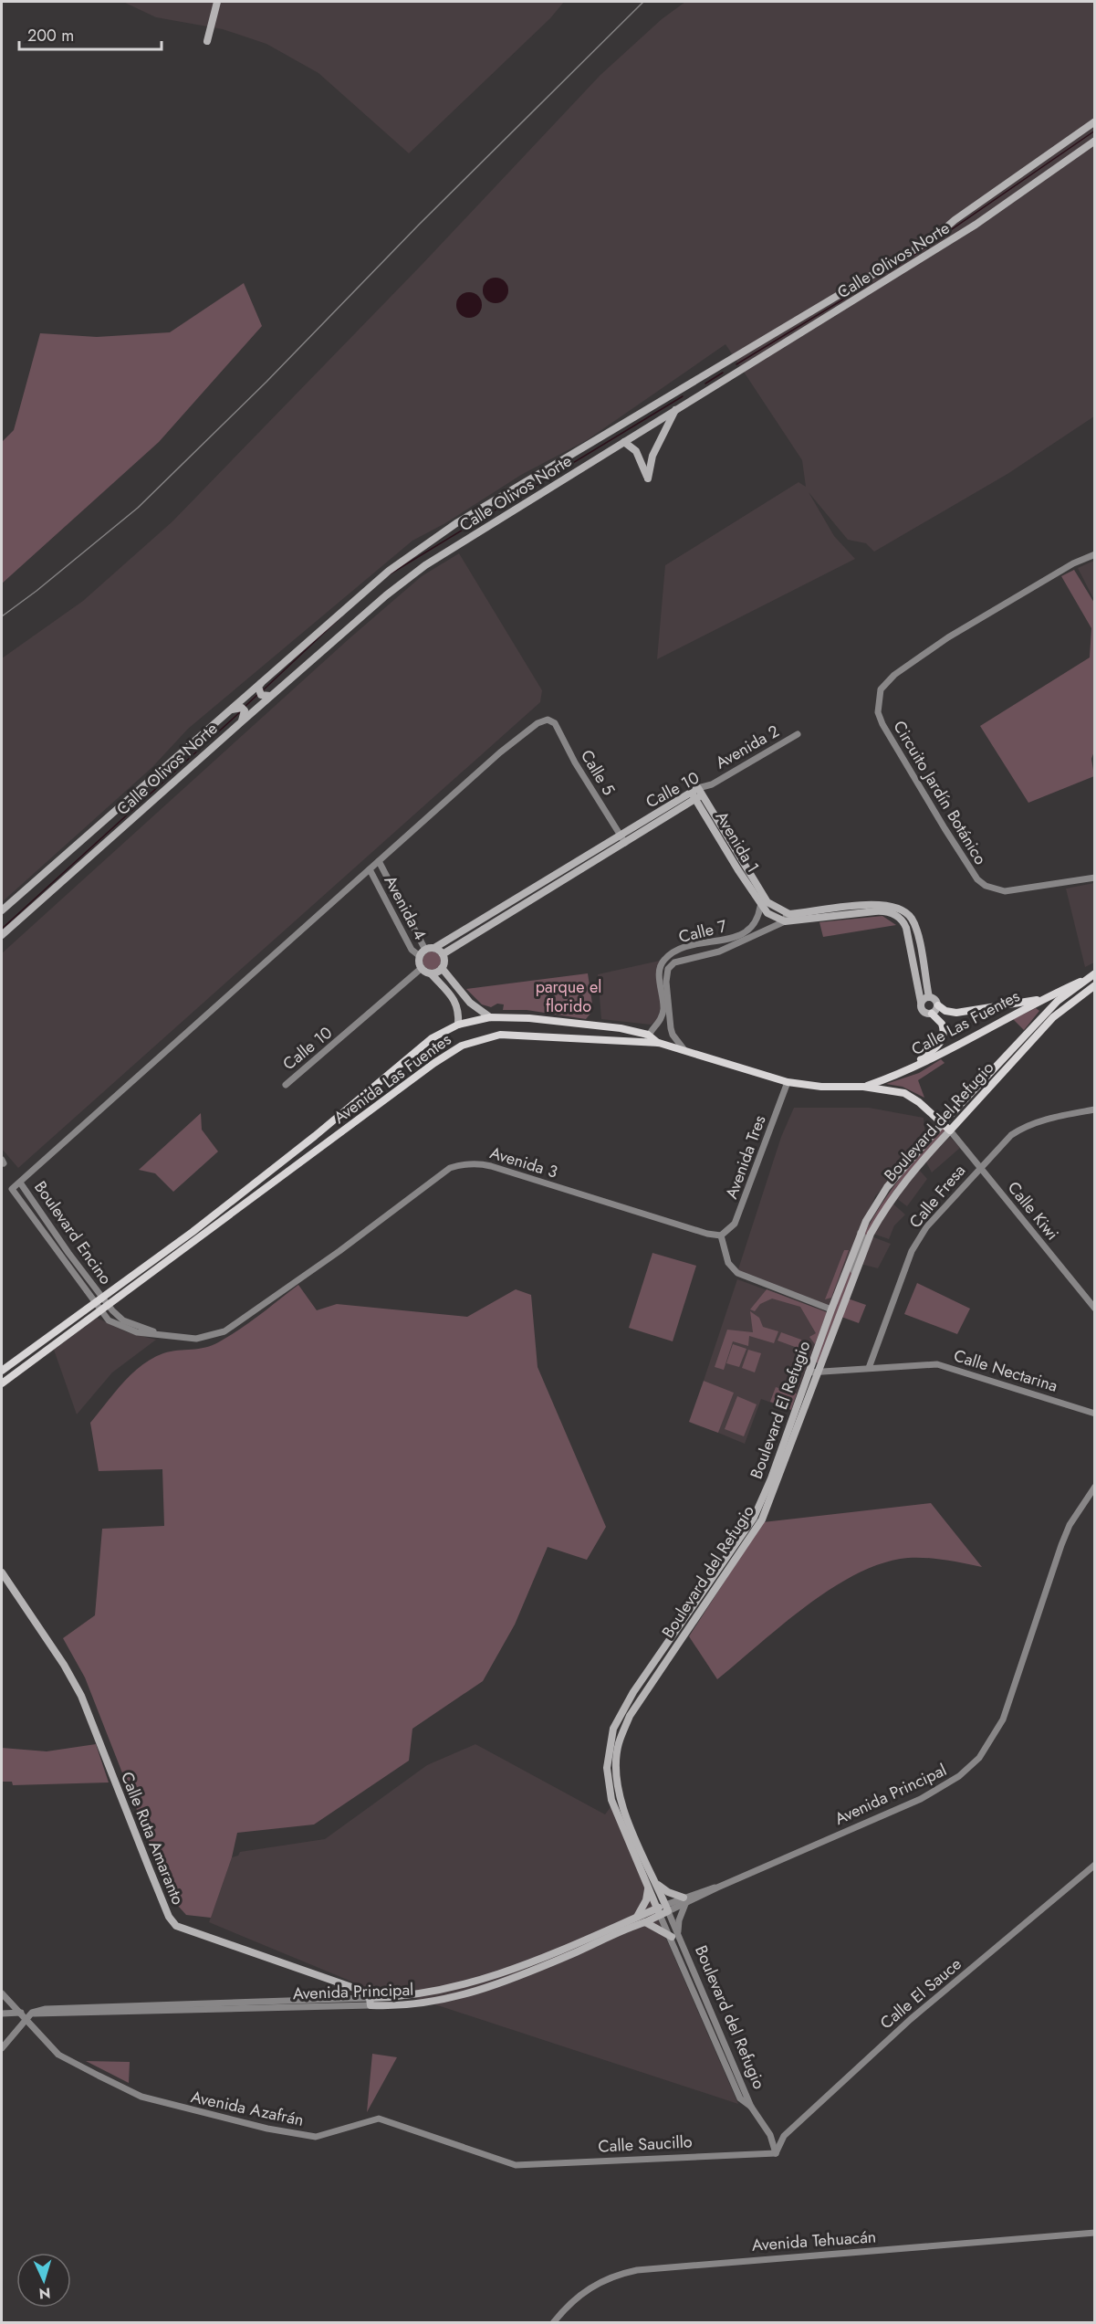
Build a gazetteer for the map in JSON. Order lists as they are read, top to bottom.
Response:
{
  "streets": {
    "main road": [
      "Calle Olivos Norte",
      "Calle 10",
      "Avenida 1",
      "Calle 7",
      "Calle Las Fuentes",
      "Avenida Las Fuentes",
      "Boulevard del Refugio",
      "Boulevard El Refugio",
      "Avenida Principal",
      "Calle Ruta Amaranto"
    ],
    "street": [
      "Avenida 2",
      "Calle 5",
      "Circuito Jardín Botánico",
      "Avenida 4",
      "Avenida Tres",
      "Avenida 3",
      "Calle Fresa",
      "Calle Kiwi",
      "Boulevard Encino",
      "Calle Nectarina",
      "Calle El Sauce",
      "Avenida Azafrán",
      "Calle Saucillo",
      "Avenida Tehuacán"
    ]
  },
  "crossings": [
    ["Avenida 2", "Calle 10"],
    ["Calle 5", "Calle 10"],
    ["Calle 5", "Avenida 4"],
    ["Calle 10", "Avenida 1"],
    ["Calle 10", "Avenida 4"],
    ["Avenida 1", "Calle 7"],
    ["Calle 7", "Avenida Las Fuentes"],
    ["Calle Las Fuentes", "Boulevard del Refugio"],
    ["Avenida Las Fuentes", "Avenida 3"],
    ["Avenida Las Fuentes", "Boulevard Encino"],
    ["Boulevard del Refugio", "Calle Kiwi"],
    ["Boulevard del Refugio", "Calle Nectarina"],
    ["Boulevard del Refugio", "Boulevard El Refugio"],
    ["Boulevard del Refugio", "Avenida Principal"],
    ["Boulevard del Refugio", "Calle El Sauce"],
    ["Boulevard del Refugio", "Calle Saucillo"],
    ["Avenida Tres", "Avenida 3"],
    ["Avenida 3", "Boulevard Encino"],
    ["Calle Fresa", "Calle Kiwi"],
    ["Calle Fresa", "Calle Nectarina"],
    ["Calle Nectarina", "Boulevard El Refugio"],
    ["Boulevard El Refugio", "Avenida Principal"],
    ["Avenida Principal", "Calle Ruta Amaranto"],
    ["Avenida Principal", "Avenida Azafrán"],
    ["Calle El Sauce", "Calle Saucillo"],
    ["Avenida Azafrán", "Calle Saucillo"]
  ],
  "parks": ["parque el florido"],
  "scale_bar": "200 m",
  "north": "bottom"
}
